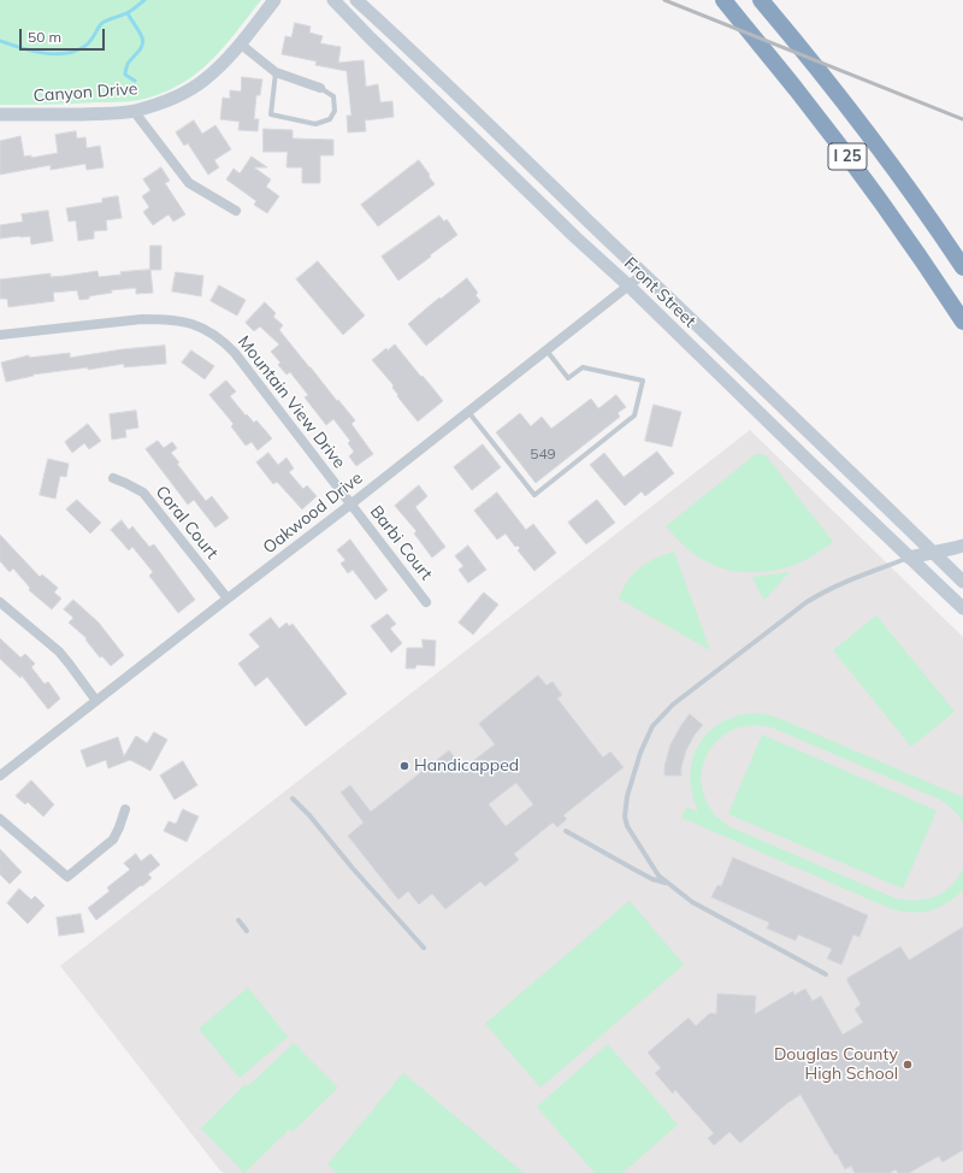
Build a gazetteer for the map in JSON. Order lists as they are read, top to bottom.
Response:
{
  "streets": {
    "highway": ["I 25"],
    "main road": ["Canyon Drive", "Front Street"],
    "street": [
      "Mountain View Drive",
      "Oakwood Drive",
      "Coral Court",
      "Barbi Court"
    ]
  },
  "crossings": [
    ["Front Street", "Oakwood Drive"],
    ["Mountain View Drive", "Oakwood Drive"],
    ["Mountain View Drive", "Barbi Court"],
    ["Oakwood Drive", "Coral Court"],
    ["Oakwood Drive", "Barbi Court"]
  ],
  "places": ["Handicapped", "Douglas County High School"],
  "house_numbers": ["549"],
  "scale_bar": "50 m"
}
